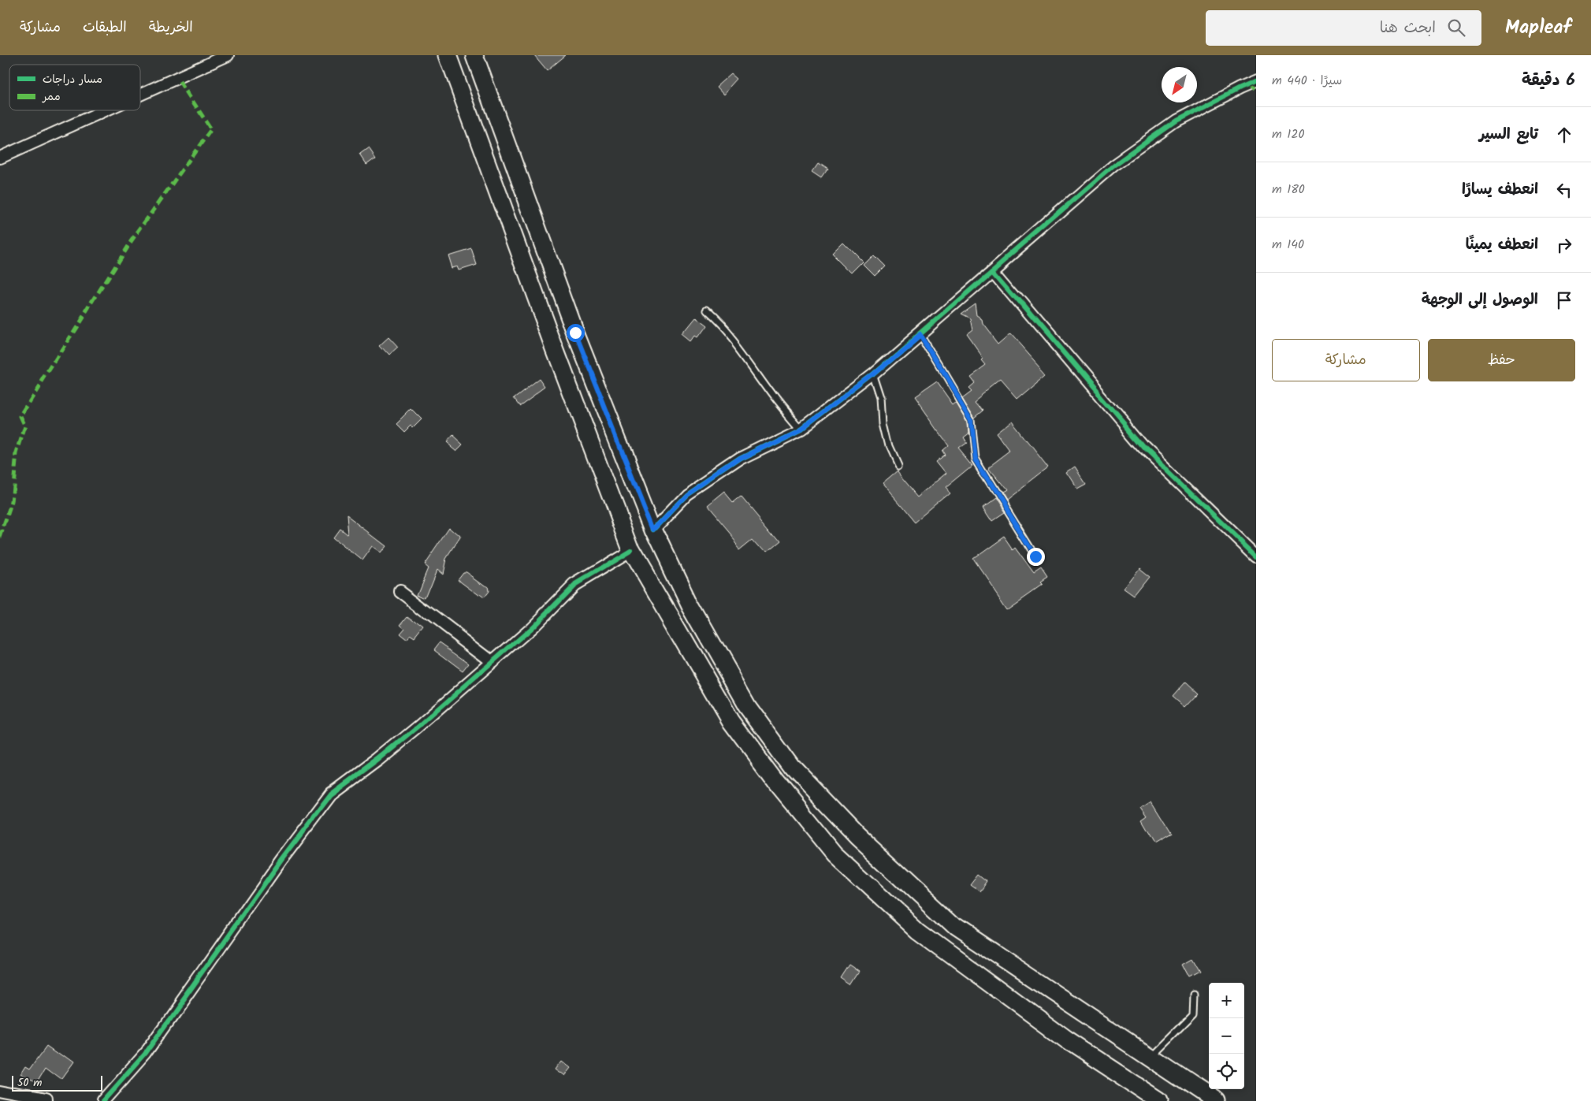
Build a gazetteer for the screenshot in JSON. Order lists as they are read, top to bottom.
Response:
{
  "legend": ["مسار دراجات", "ممر"],
  "scale_bar": "50 m",
  "north": "bottom left",
  "page": {
    "header": "Mapleaf",
    "search": "ابحث هنا",
    "nav": ["الخريطة", "الطبقات", "مشاركة"],
    "heading": ["6 دقيقة", "سيرًا · 440 m"],
    "list": [
      ["تابع السير", "120 m"],
      ["انعطف يسارًا", "180 m"],
      ["انعطف يمينًا", "140 m"],
      "الوصول إلى الوجهة"
    ],
    "buttons": ["حفظ", "مشاركة"],
    "map_buttons": ["+", "−"],
    "scale": "50 m"
  }
}
